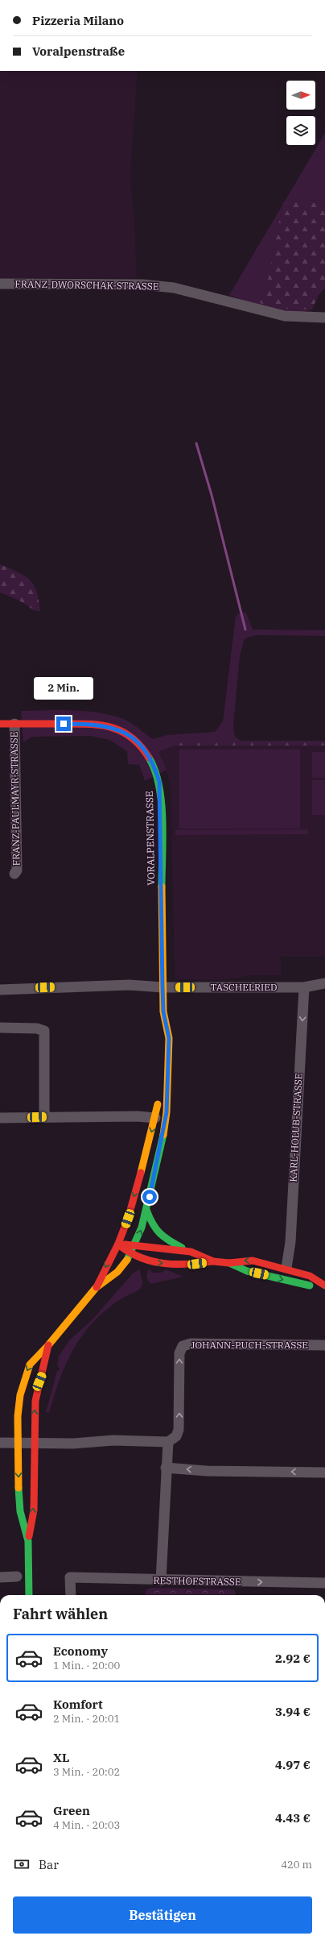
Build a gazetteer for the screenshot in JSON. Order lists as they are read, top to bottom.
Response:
{
  "streets": {
    "main road": ["VORALPENSTRASSE"],
    "street": [
      "FRANZ-DWORSCHAK-STRASSE",
      "FRANZ-PAULMAYR-STRASSE",
      "TASCHELRIED",
      "KARL-HOLUB-STRASSE",
      "JOHANN-PUCH-STRASSE",
      "RESTHOFSTRASSE"
    ]
  },
  "crossings": [
    ["FRANZ-PAULMAYR-STRASSE", "VORALPENSTRASSE"],
    ["VORALPENSTRASSE", "TASCHELRIED"],
    ["TASCHELRIED", "KARL-HOLUB-STRASSE"]
  ],
  "one_way": ["KARL-HOLUB-STRASSE", "RESTHOFSTRASSE"],
  "north": "right",
  "page": {
    "banner": ["Pizzeria Milano", "Voralpenstraße"],
    "bubble": "2 Min.",
    "heading": "Fahrt wählen",
    "list": [
      {
        "name": "Economy",
        "note": "1 Min. · 20:00",
        "value": "2.92 €"
      },
      {
        "name": "Komfort",
        "note": "2 Min. · 20:01",
        "value": "3.94 €"
      },
      {
        "name": "XL",
        "note": "3 Min. · 20:02",
        "value": "4.97 €"
      },
      {
        "name": "Green",
        "note": "4 Min. · 20:03",
        "value": "4.43 €"
      }
    ],
    "pay": ["Bar", "420 m"],
    "buttons": "Bestätigen"
  }
}
